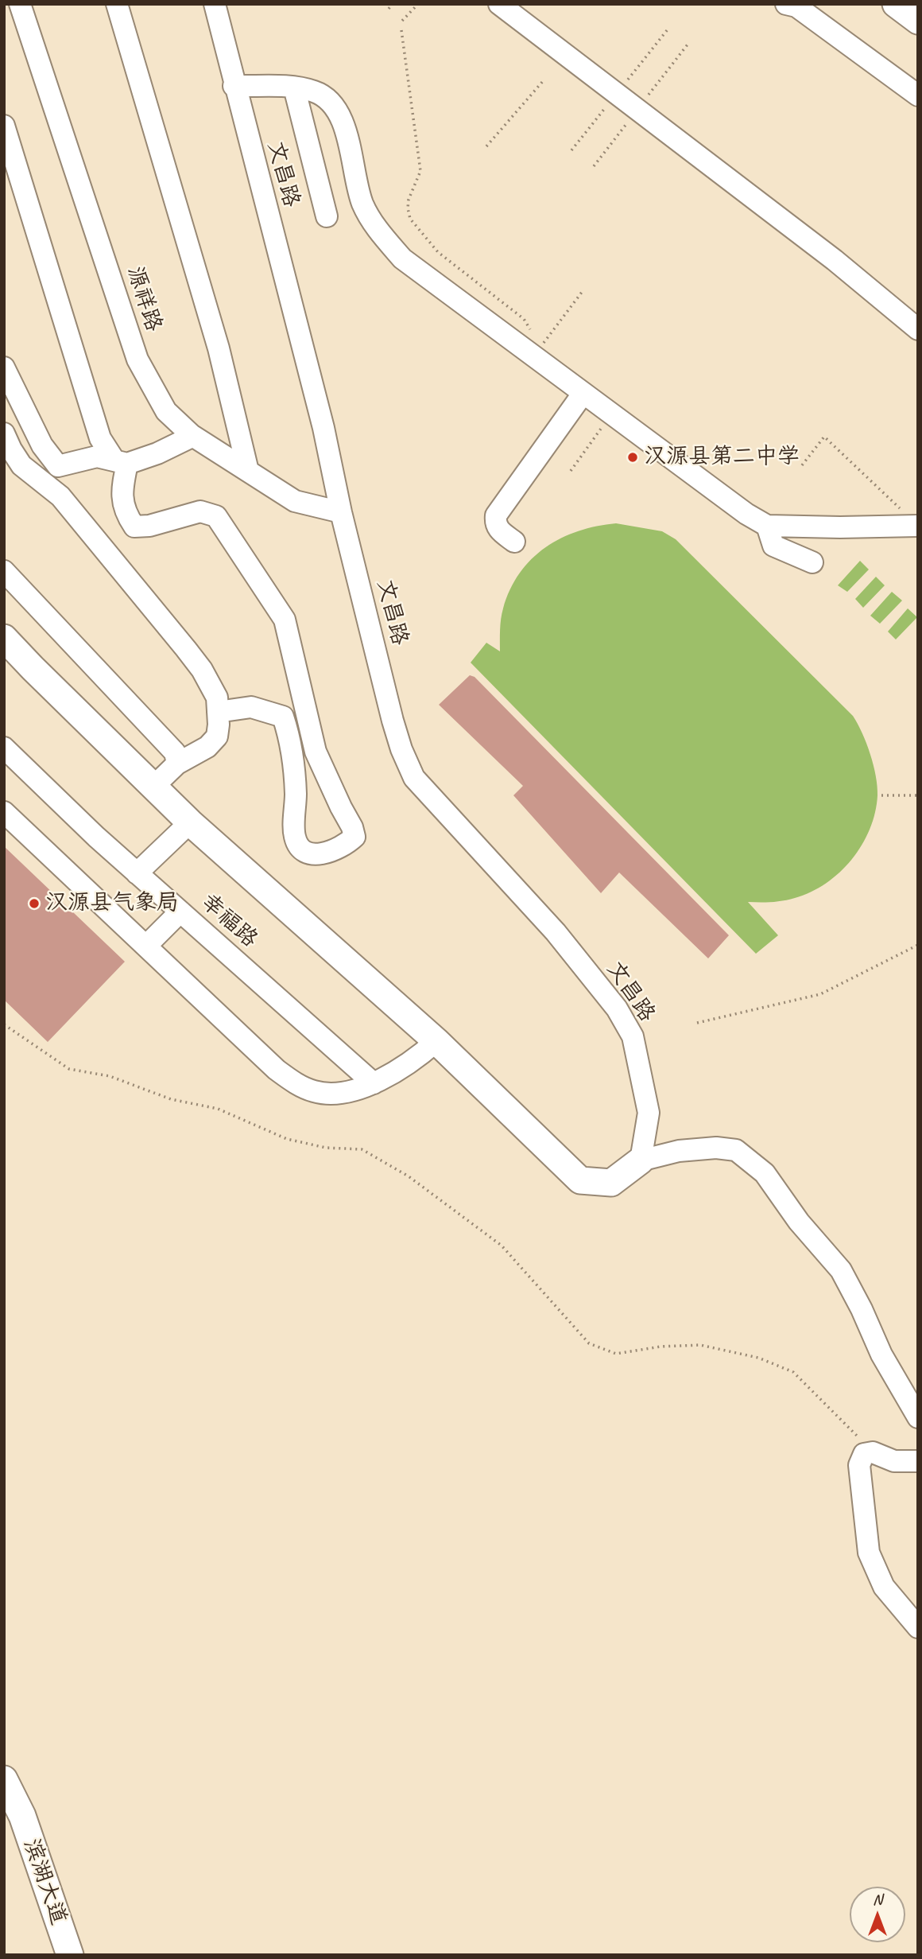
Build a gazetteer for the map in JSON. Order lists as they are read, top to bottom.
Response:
{
  "streets": {
    "main road": ["滨湖大道"],
    "street": ["文昌路", "源祥路", "幸福路"]
  },
  "crossings": [
    ["文昌路", "源祥路"]
  ],
  "places": ["汉源县第二中学", "汉源县气象局"],
  "north": "top"
}
